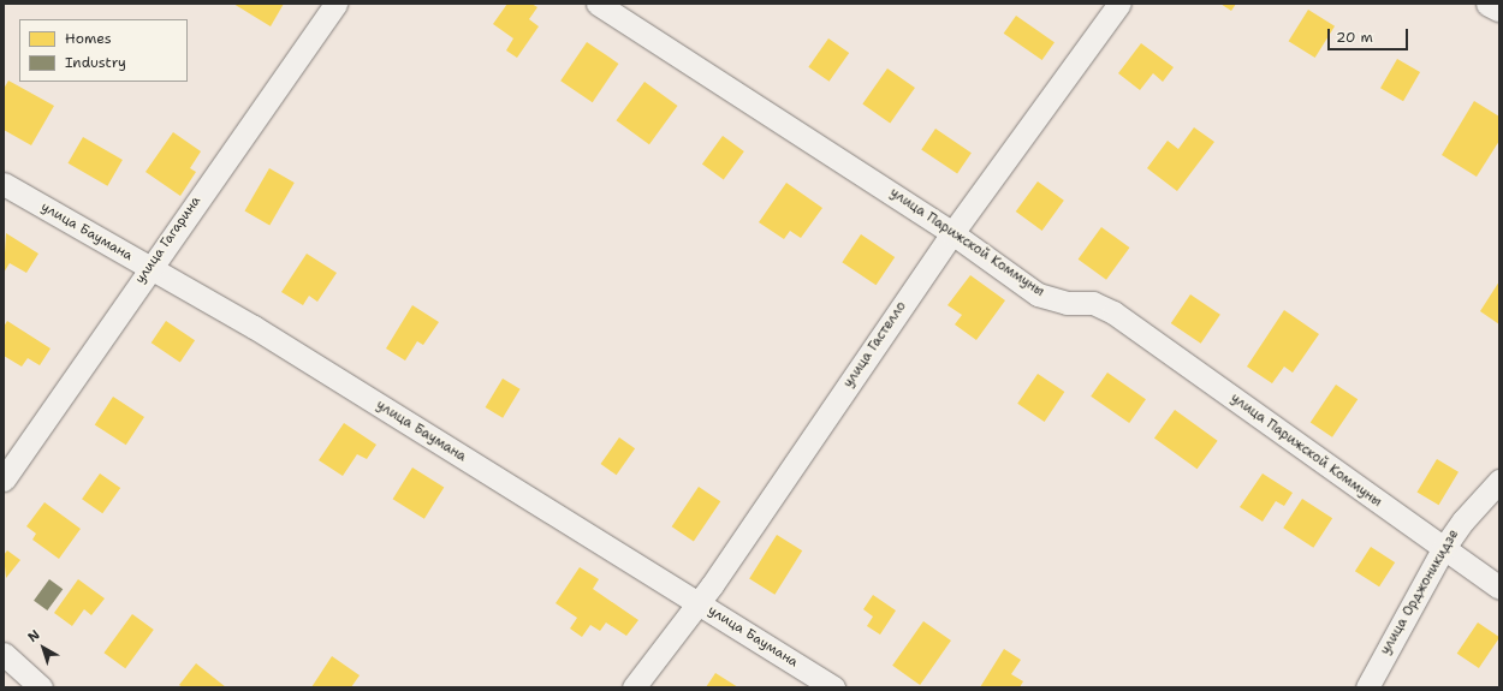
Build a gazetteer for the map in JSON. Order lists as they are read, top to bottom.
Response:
{
  "streets": {
    "street": [
      "улица Баумана",
      "улица Гагарина",
      "улица Парижской Коммуны",
      "улица Гастелло",
      "улица Орджоникидзе"
    ]
  },
  "crossings": [
    ["улица Баумана", "улица Гагарина"],
    ["улица Баумана", "улица Гастелло"],
    ["улица Парижской Коммуны", "улица Гастелло"],
    ["улица Парижской Коммуны", "улица Орджоникидзе"]
  ],
  "legend": ["Homes", "Industry"],
  "scale_bar": "20 m",
  "north": "top left"
}
